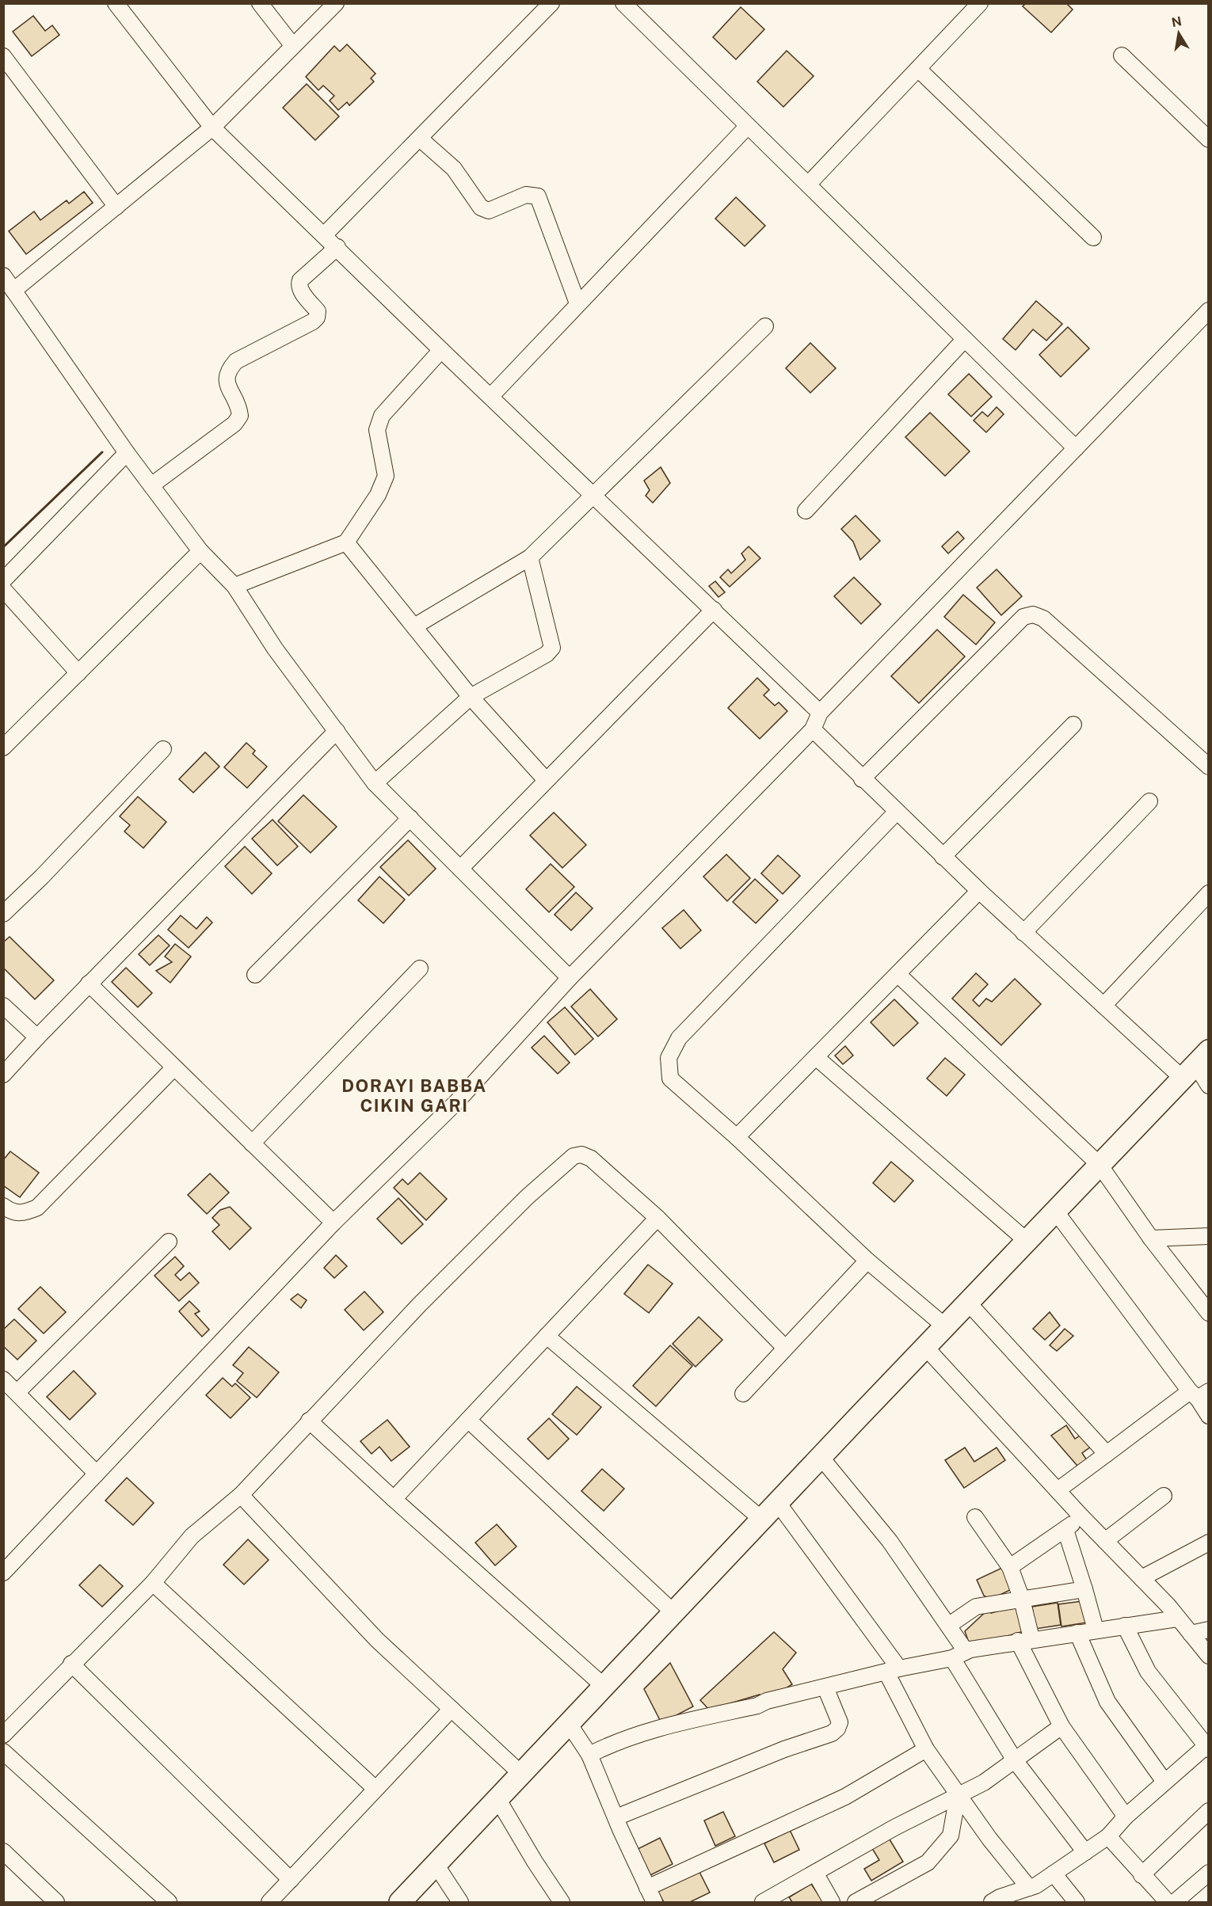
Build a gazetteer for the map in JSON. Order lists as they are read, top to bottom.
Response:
{
  "districts": ["DORAYI BABBA CIKIN GARI"],
  "north": "top"
}
